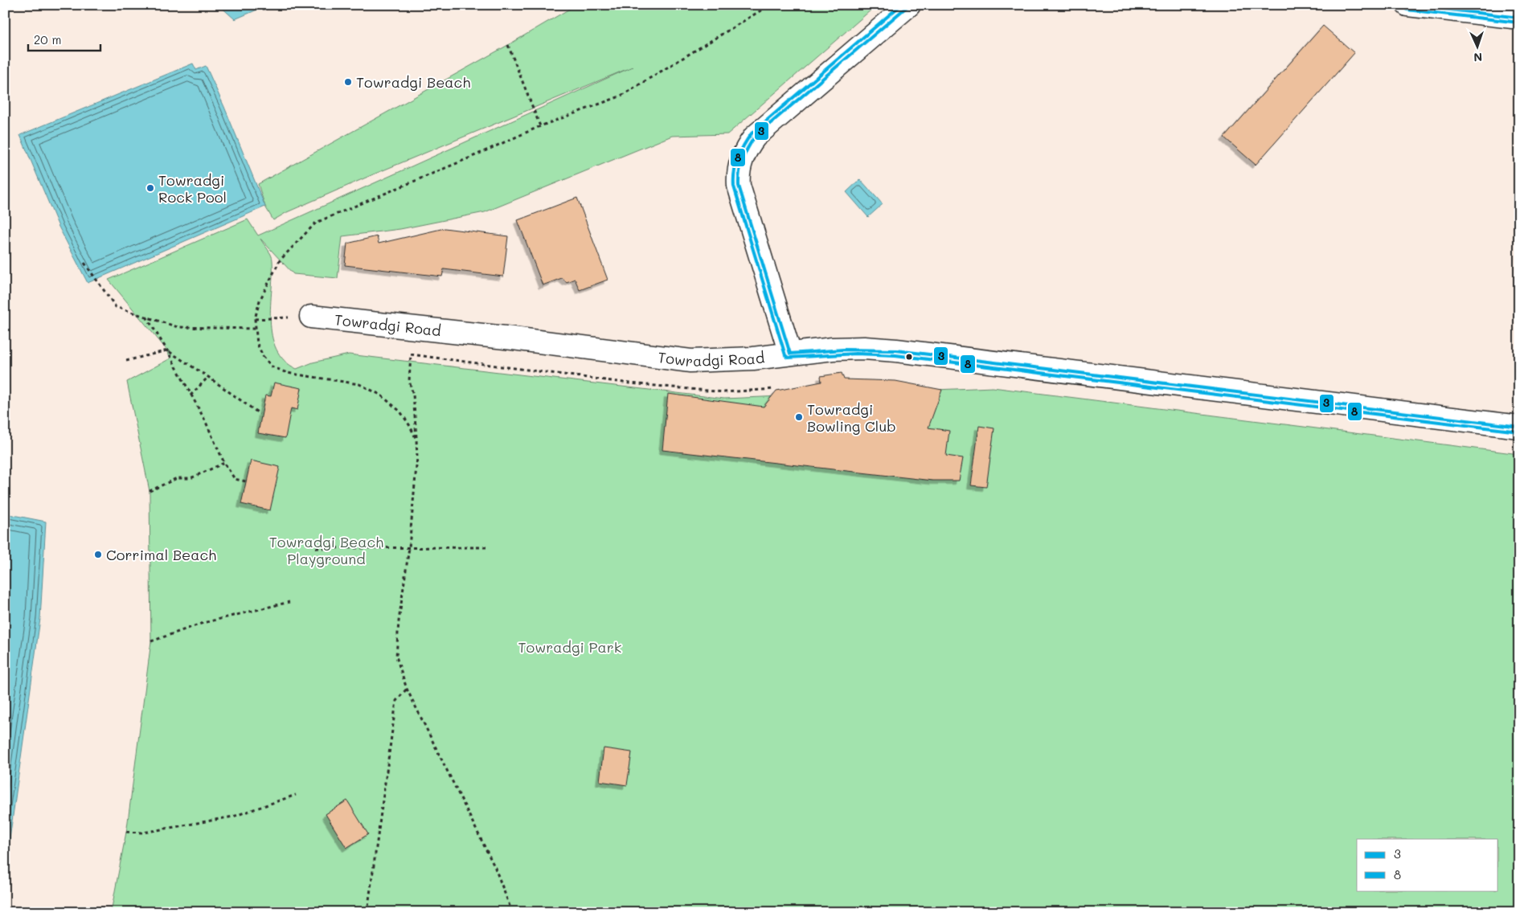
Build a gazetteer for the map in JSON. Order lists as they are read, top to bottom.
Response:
{
  "streets": {
    "main road": ["Towradgi Road"]
  },
  "parks": ["Towradgi Beach Playground", "Towradgi Park"],
  "places": [
    "Towradgi Beach",
    "Towradgi Rock Pool",
    "Towradgi Bowling Club",
    "Corrimal Beach"
  ],
  "lines": ["transit line 3", "transit line 8"],
  "legend": ["3", "8"],
  "scale_bar": "20 m",
  "north": "bottom"
}
